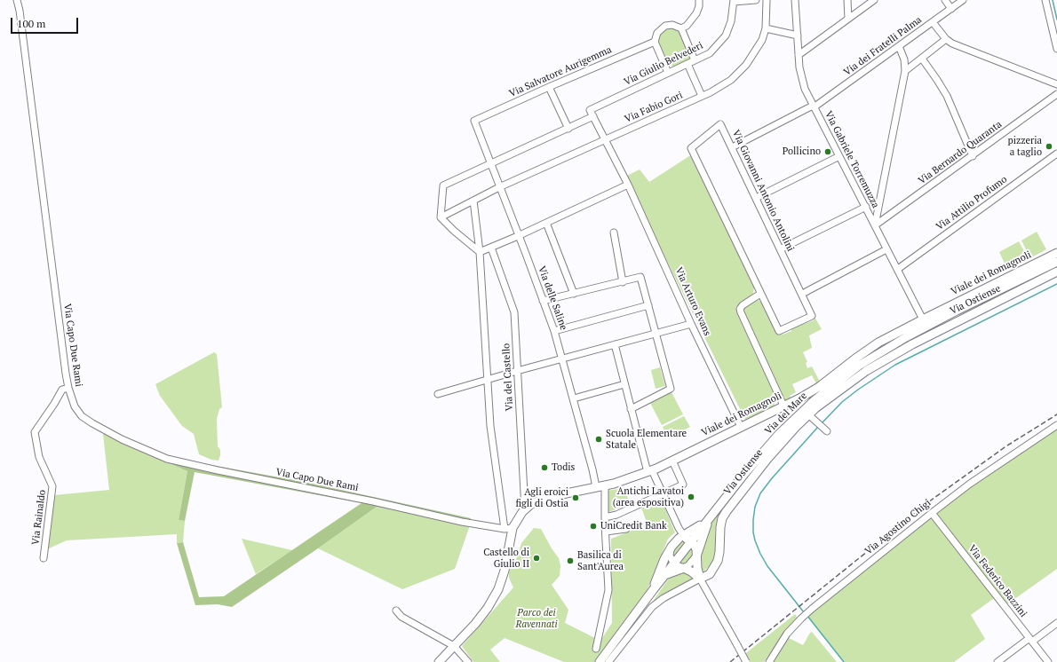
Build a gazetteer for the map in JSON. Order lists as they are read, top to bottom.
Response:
{
  "streets": {
    "main road": ["Viale dei Romagnoli", "Via Ostiense", "Via del Mare"],
    "street": [
      "Via dei Fratelli Palma",
      "Via Giulio Belvederi",
      "Via Salvatore Aurigemma",
      "Via Fabio Gori",
      "Via Bernardo Quaranta",
      "Via Gabriele Torremuzza",
      "Via Giovanni Antonio Antolini",
      "Via Attilio Profumo",
      "Via delle Saline",
      "Via Arturo Evans",
      "Via Capo Due Rami",
      "Via del Castello",
      "Via Rainaldo",
      "Via Agostino Chigi",
      "Via Federico Bazzini"
    ]
  },
  "crossings": [
    ["Via dei Fratelli Palma", "Via Gabriele Torremuzza"],
    ["Via Giulio Belvederi", "Via Arturo Evans"],
    ["Via Salvatore Aurigemma", "Via delle Saline"],
    ["Via Fabio Gori", "Via delle Saline"],
    ["Via Fabio Gori", "Via Arturo Evans"],
    ["Via Bernardo Quaranta", "Via Gabriele Torremuzza"],
    ["Via Gabriele Torremuzza", "Via Attilio Profumo"],
    ["Via Gabriele Torremuzza", "Viale dei Romagnoli"],
    ["Viale dei Romagnoli", "Via delle Saline"],
    ["Viale dei Romagnoli", "Via Arturo Evans"],
    ["Viale dei Romagnoli", "Via Capo Due Rami"],
    ["Viale dei Romagnoli", "Via del Castello"],
    ["Via Capo Due Rami", "Via Rainaldo"],
    ["Via Agostino Chigi", "Via Federico Bazzini"]
  ],
  "parks": ["Parco dei Ravennati"],
  "places": [
    "pizzeria a taglio",
    "Pollicino",
    "Scuola Elementare Statale",
    "Todis",
    "Antichi Lavatoi (area espositiva)",
    "Agli eroici figli di Ostia",
    "UniCredit Bank",
    "Castello di Giulio II",
    "Basilica di Sant'Aurea"
  ],
  "scale_bar": "100 m"
}
